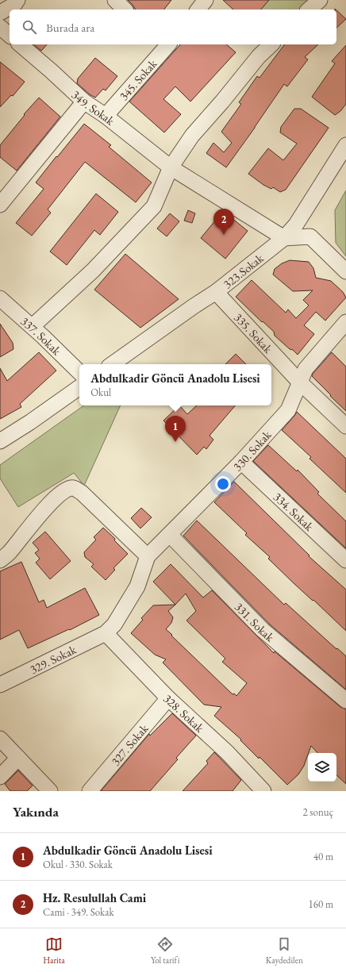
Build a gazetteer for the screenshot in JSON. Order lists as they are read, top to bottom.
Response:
{
  "streets": {
    "street": [
      "345. Sokak",
      "349. Sokak",
      "323.Sokak",
      "335. Sokak",
      "337. Sokak",
      "330. Sokak",
      "334. Sokak",
      "331. Sokak",
      "329. Sokak",
      "328. Sokak",
      "327. Sokak"
    ]
  },
  "crossings": [
    ["345. Sokak", "349. Sokak"],
    ["349. Sokak", "323.Sokak"],
    ["323.Sokak", "335. Sokak"],
    ["335. Sokak", "330. Sokak"],
    ["330. Sokak", "334. Sokak"],
    ["330. Sokak", "331. Sokak"],
    ["330. Sokak", "329. Sokak"],
    ["330. Sokak", "328. Sokak"],
    ["329. Sokak", "328. Sokak"],
    ["328. Sokak", "327. Sokak"]
  ],
  "page": {
    "search": "Burada ara",
    "pins": ["2", "1"],
    "popup": ["Abdulkadir Göncü Anadolu Lisesi", "Okul"],
    "heading": ["Yakında", "2 sonuç"],
    "list": [
      {
        "mark": "1",
        "name": "Abdulkadir Göncü Anadolu Lisesi",
        "note": "Okul · 330. Sokak",
        "value": "40 m"
      },
      {
        "mark": "2",
        "name": "Hz. Resulullah Cami",
        "note": "Cami · 349. Sokak",
        "value": "160 m"
      }
    ],
    "nav": ["Harita", "Yol tarifi", "Kaydedilen"]
  }
}
